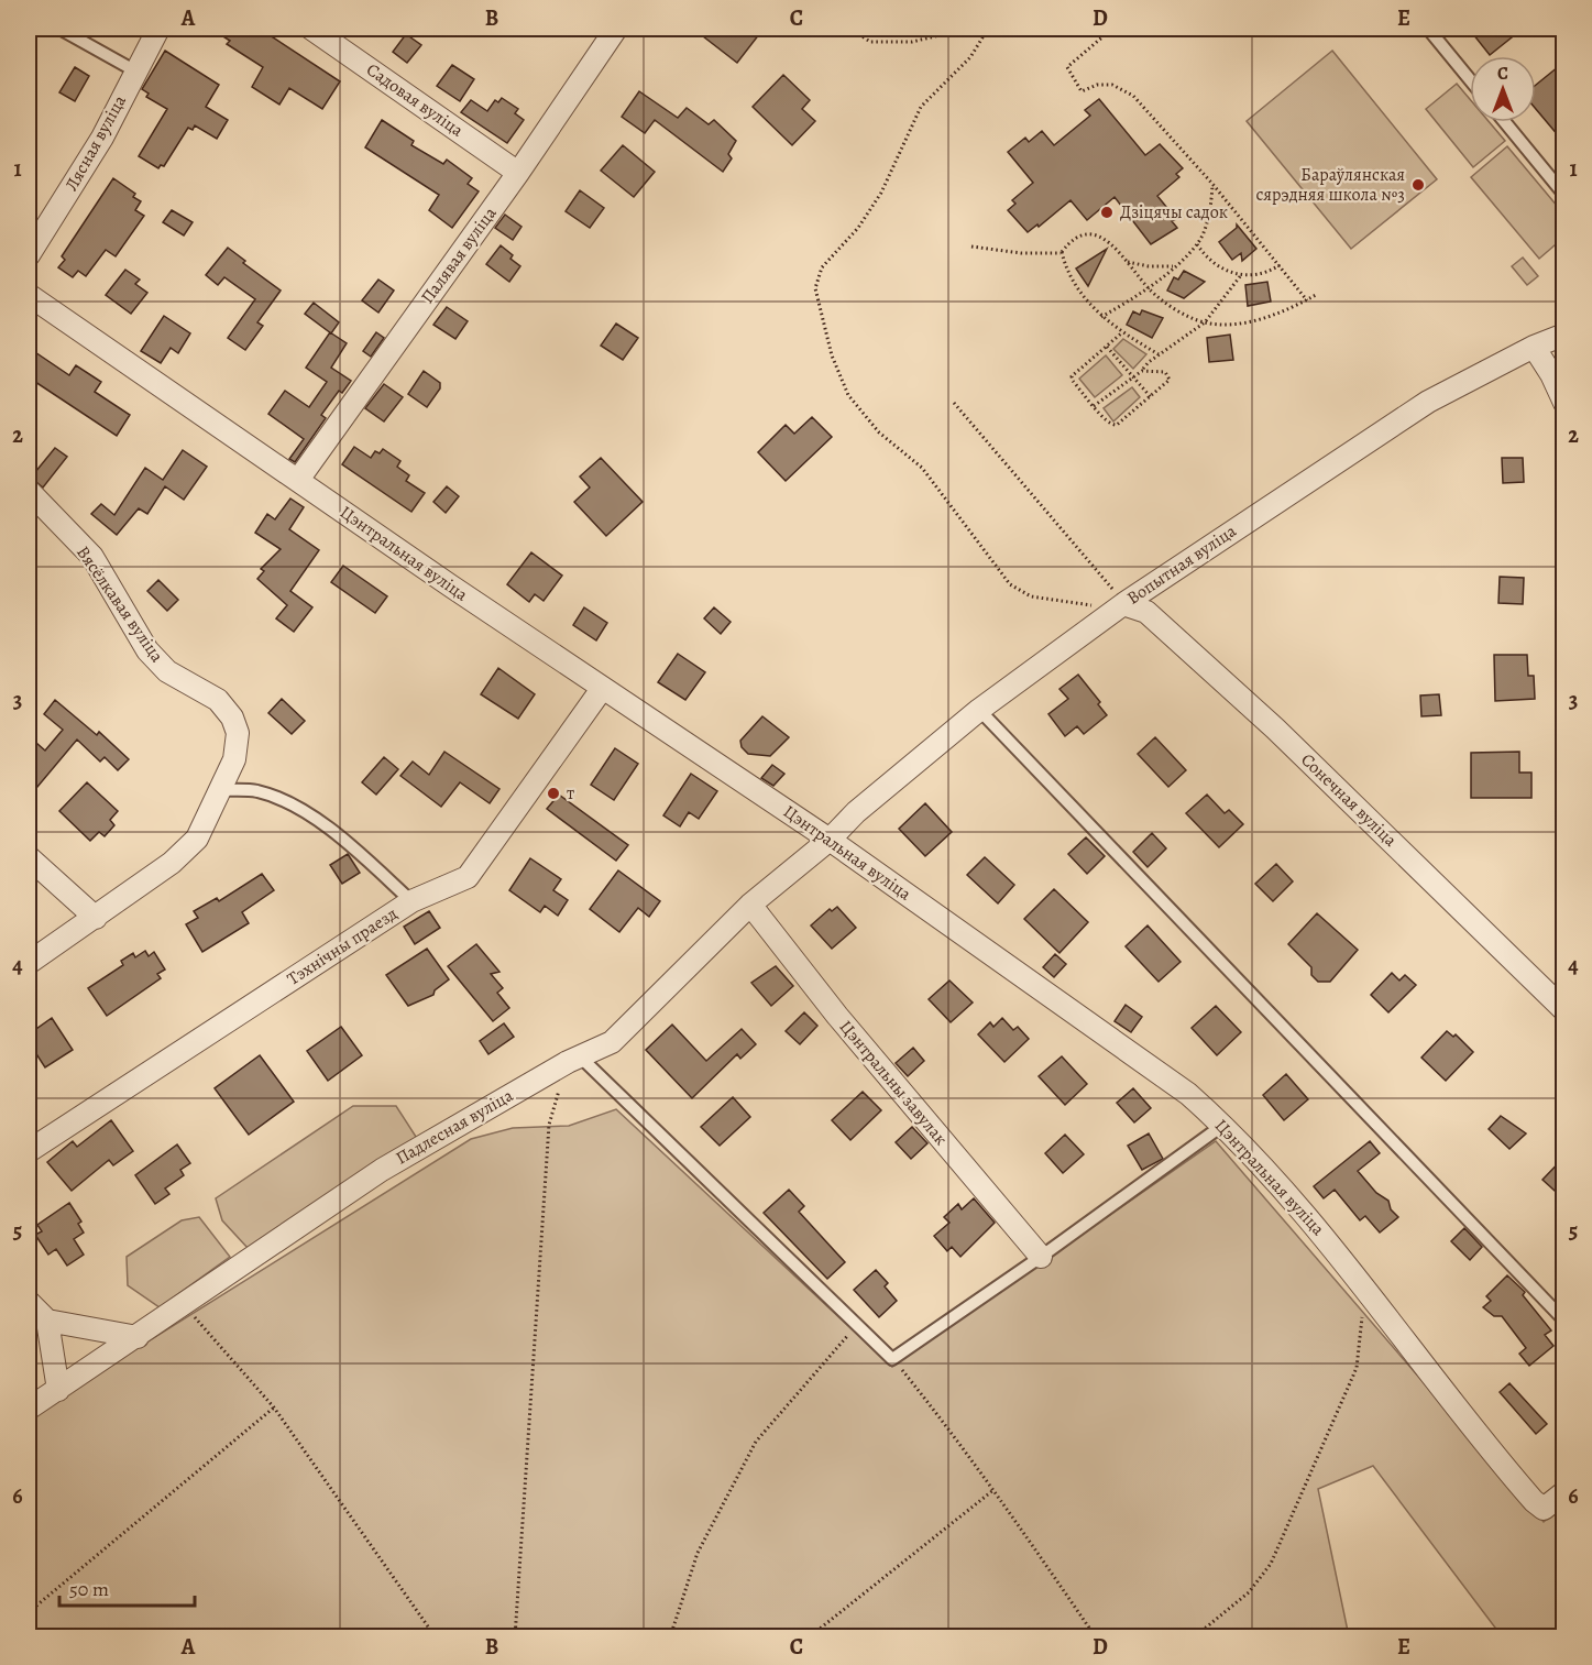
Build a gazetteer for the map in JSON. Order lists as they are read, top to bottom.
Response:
{
  "streets": {
    "street": [
      "Садовая вуліца",
      "Лясная вуліца",
      "Палявая вуліца",
      "Цэнтральная вуліца",
      "Вопытная вуліца",
      "Вясёлкавая вуліца",
      "Сонечная вуліца",
      "Тэхнічны праезд",
      "Цэнтральны завулак",
      "Падлесная вуліца"
    ]
  },
  "crossings": [
    ["Садовая вуліца", "Палявая вуліца"],
    ["Палявая вуліца", "Цэнтральная вуліца"],
    ["Цэнтральная вуліца", "Вопытная вуліца"],
    ["Цэнтральная вуліца", "Тэхнічны праезд"],
    ["Цэнтральная вуліца", "Падлесная вуліца"],
    ["Вопытная вуліца", "Сонечная вуліца"],
    ["Вопытная вуліца", "Падлесная вуліца"],
    ["Цэнтральны завулак", "Падлесная вуліца"]
  ],
  "places": ["Бараўлянская сярэдняя школа №3", "Дзіцячы садок", "т"],
  "scale_bar": "50 m",
  "north": "top",
  "grid": {
    "columns": [
      "A",
      "B",
      "C",
      "D",
      "E"
    ],
    "rows": [
      "1",
      "2",
      "3",
      "4",
      "5",
      "6"
    ]
  }
}
